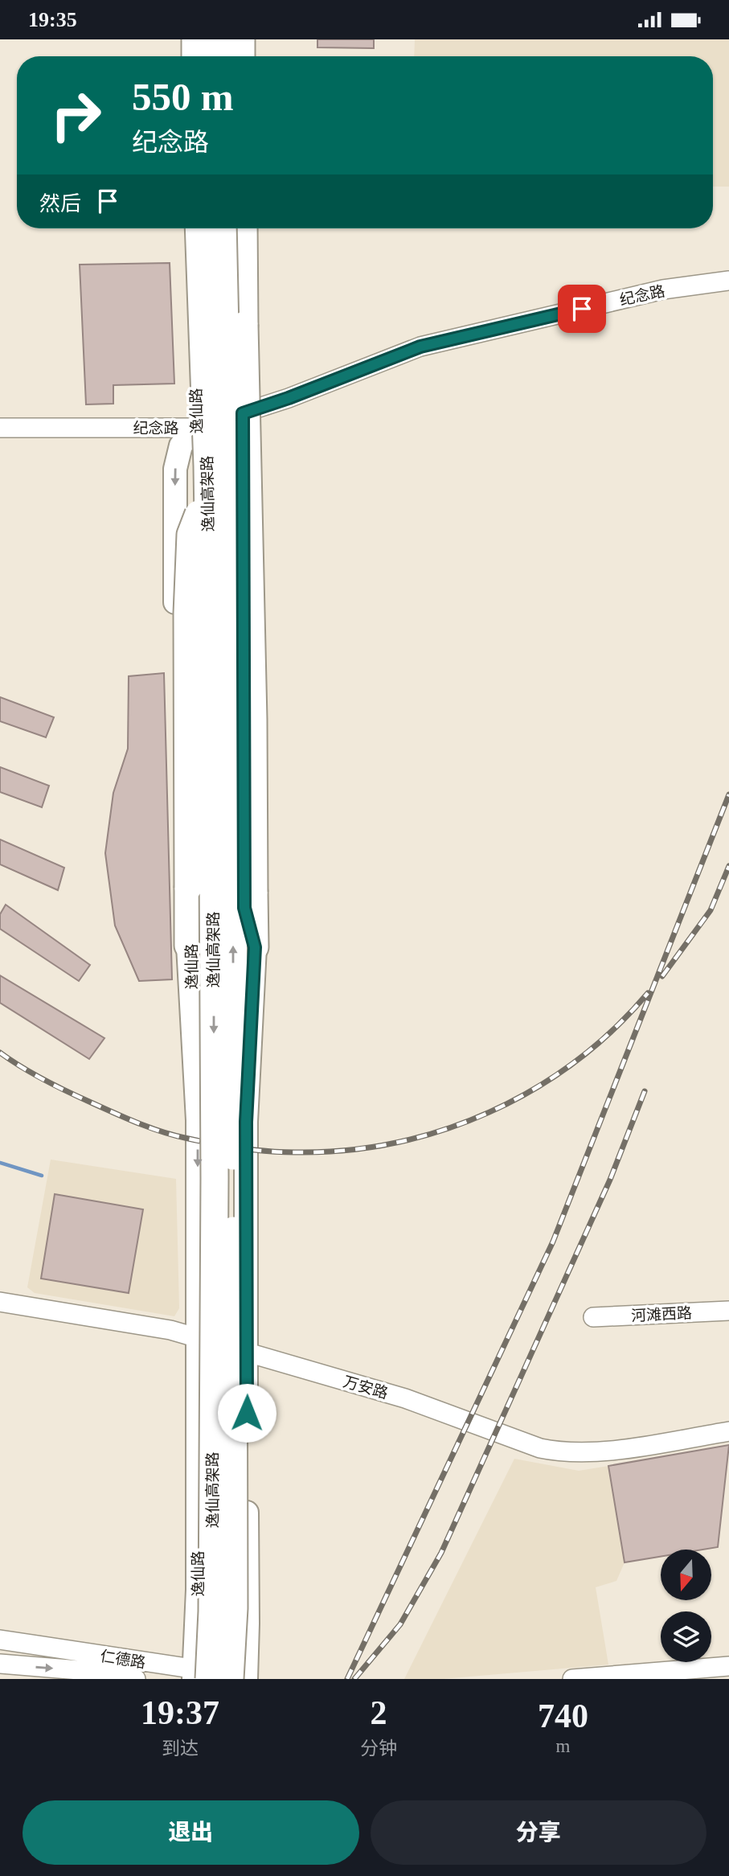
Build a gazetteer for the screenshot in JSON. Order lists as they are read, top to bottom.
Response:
{
  "streets": {
    "highway": ["逸仙高架路"],
    "main road": ["逸仙路"],
    "street": [
      "纪念路",
      "河滩西路",
      "万安路",
      "仁德路"
    ]
  },
  "crossings": [
    ["纪念路", "逸仙路"],
    ["纪念路", "逸仙高架路"],
    ["逸仙路", "逸仙高架路"],
    ["逸仙路", "万安路"],
    ["逸仙路", "仁德路"],
    ["逸仙高架路", "仁德路"]
  ],
  "north": "bottom",
  "page": {
    "status": "19:35",
    "turn": ["550 m", "纪念路"],
    "then": "然后",
    "eta": [
      "19:37",
      "到达",
      "2",
      "分钟",
      "740",
      "m"
    ],
    "buttons": ["退出", "分享"]
  }
}
